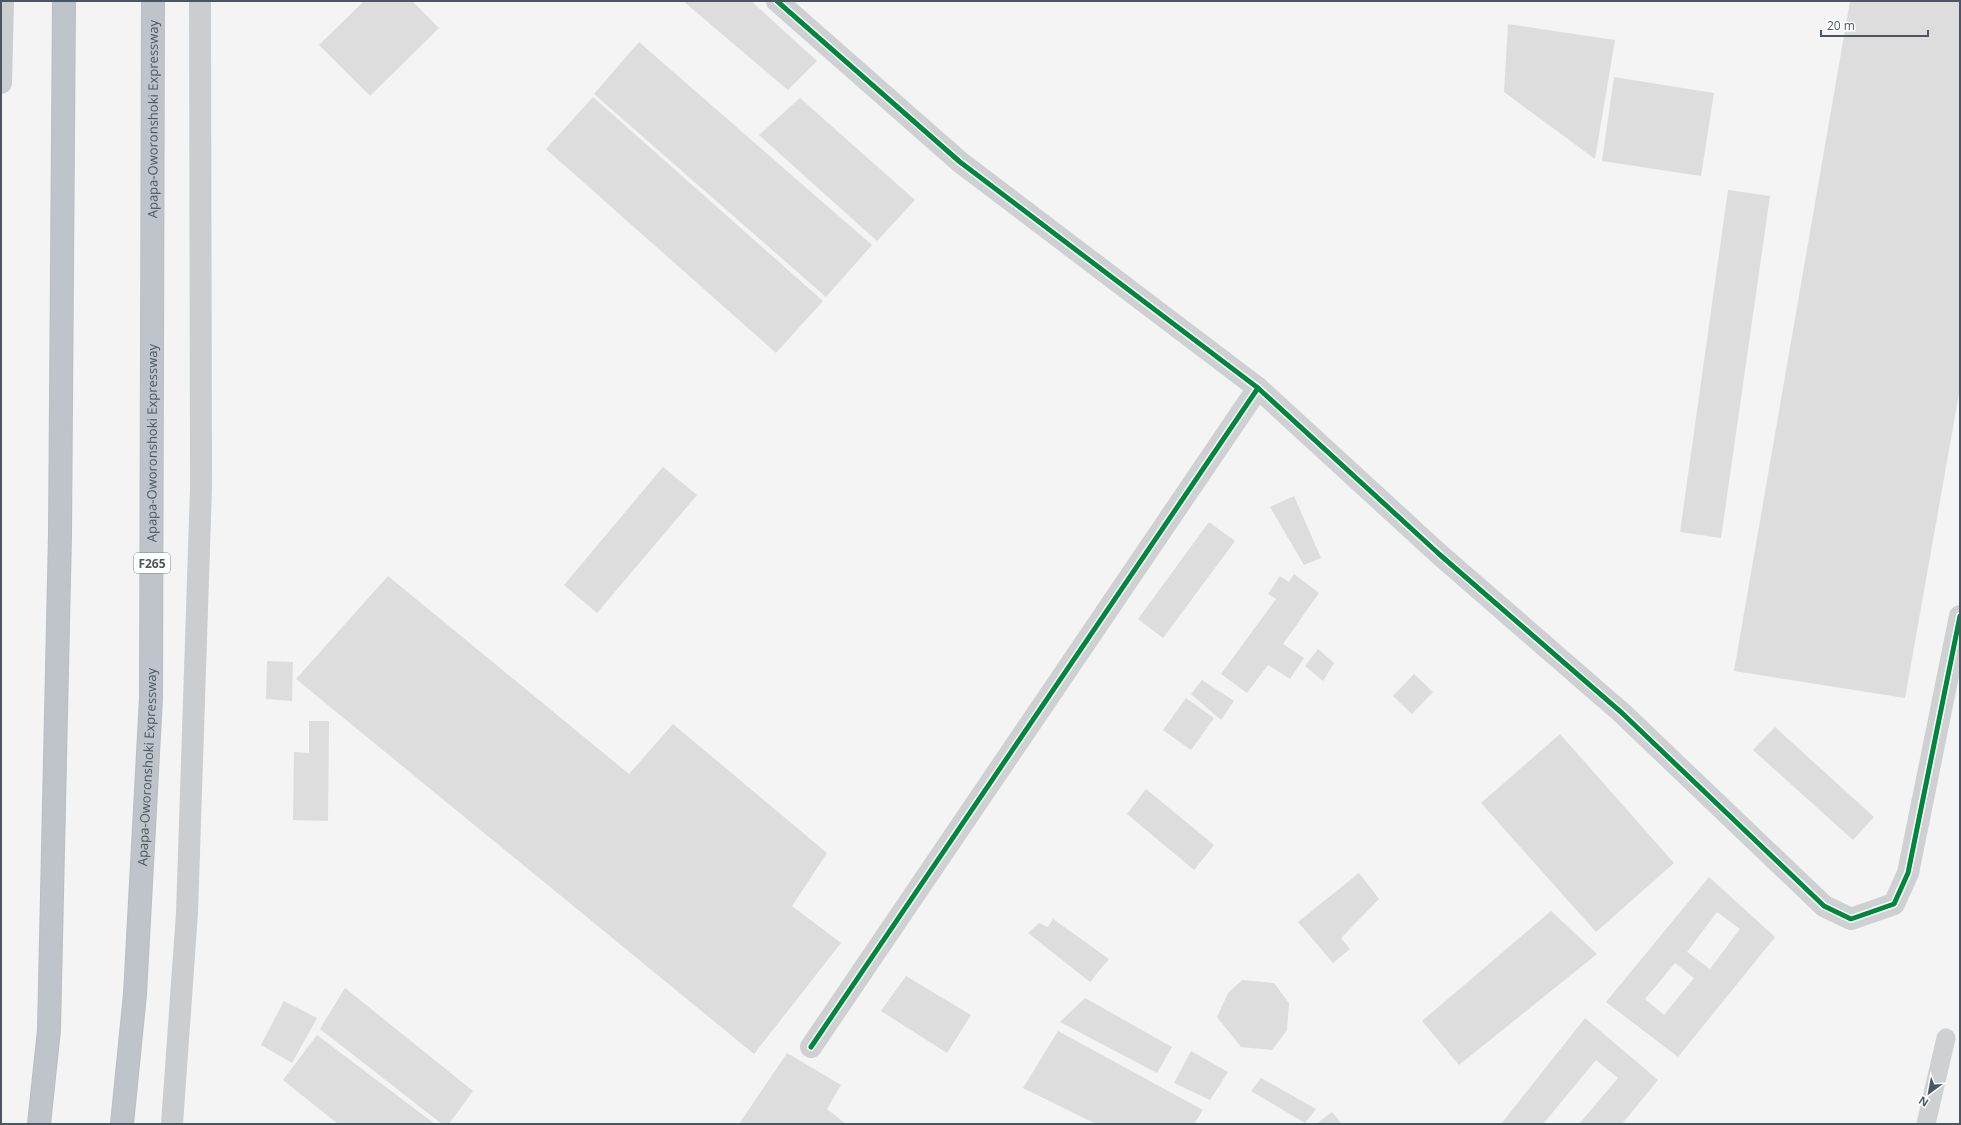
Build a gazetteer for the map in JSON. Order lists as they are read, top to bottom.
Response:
{
  "streets": {
    "highway": ["Apapa-Oworonshoki Expressway", "F265"]
  },
  "scale_bar": "20 m",
  "north": "bottom left"
}
